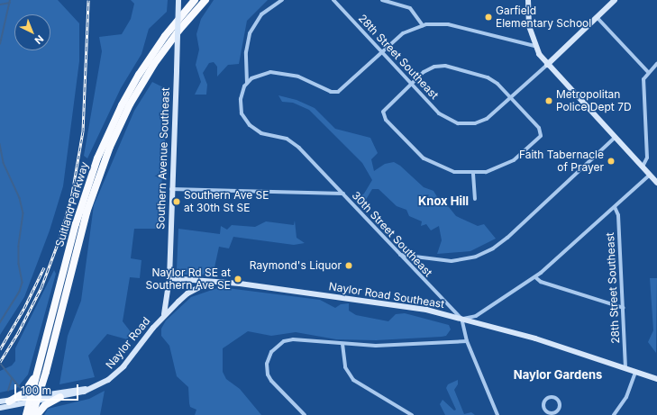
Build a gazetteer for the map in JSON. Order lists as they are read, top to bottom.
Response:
{
  "streets": {
    "highway": ["Suitland Parkway"],
    "main road": ["Southern Avenue Southeast", "Naylor Road Southeast", "Naylor Road"],
    "street": ["28th Street Southeast", "30th Street Southeast"]
  },
  "crossings": [
    ["28th Street Southeast", "Naylor Road Southeast"],
    ["Southern Avenue Southeast", "30th Street Southeast"],
    ["Southern Avenue Southeast", "Naylor Road Southeast"],
    ["Southern Avenue Southeast", "Naylor Road"],
    ["Suitland Parkway", "Naylor Road"],
    ["30th Street Southeast", "Naylor Road Southeast"],
    ["Naylor Road Southeast", "Naylor Road"]
  ],
  "districts": ["Knox Hill", "Naylor Gardens"],
  "places": [
    "Garfield Elementary School",
    "Metropolitan Police Dept 7D",
    "Faith Tabernacle of Prayer",
    "Southern Ave SE at 30th St SE",
    "Raymond's Liquor",
    "Naylor Rd SE at Southern Ave SE"
  ],
  "scale_bar": "100 m",
  "north": "bottom right"
}
